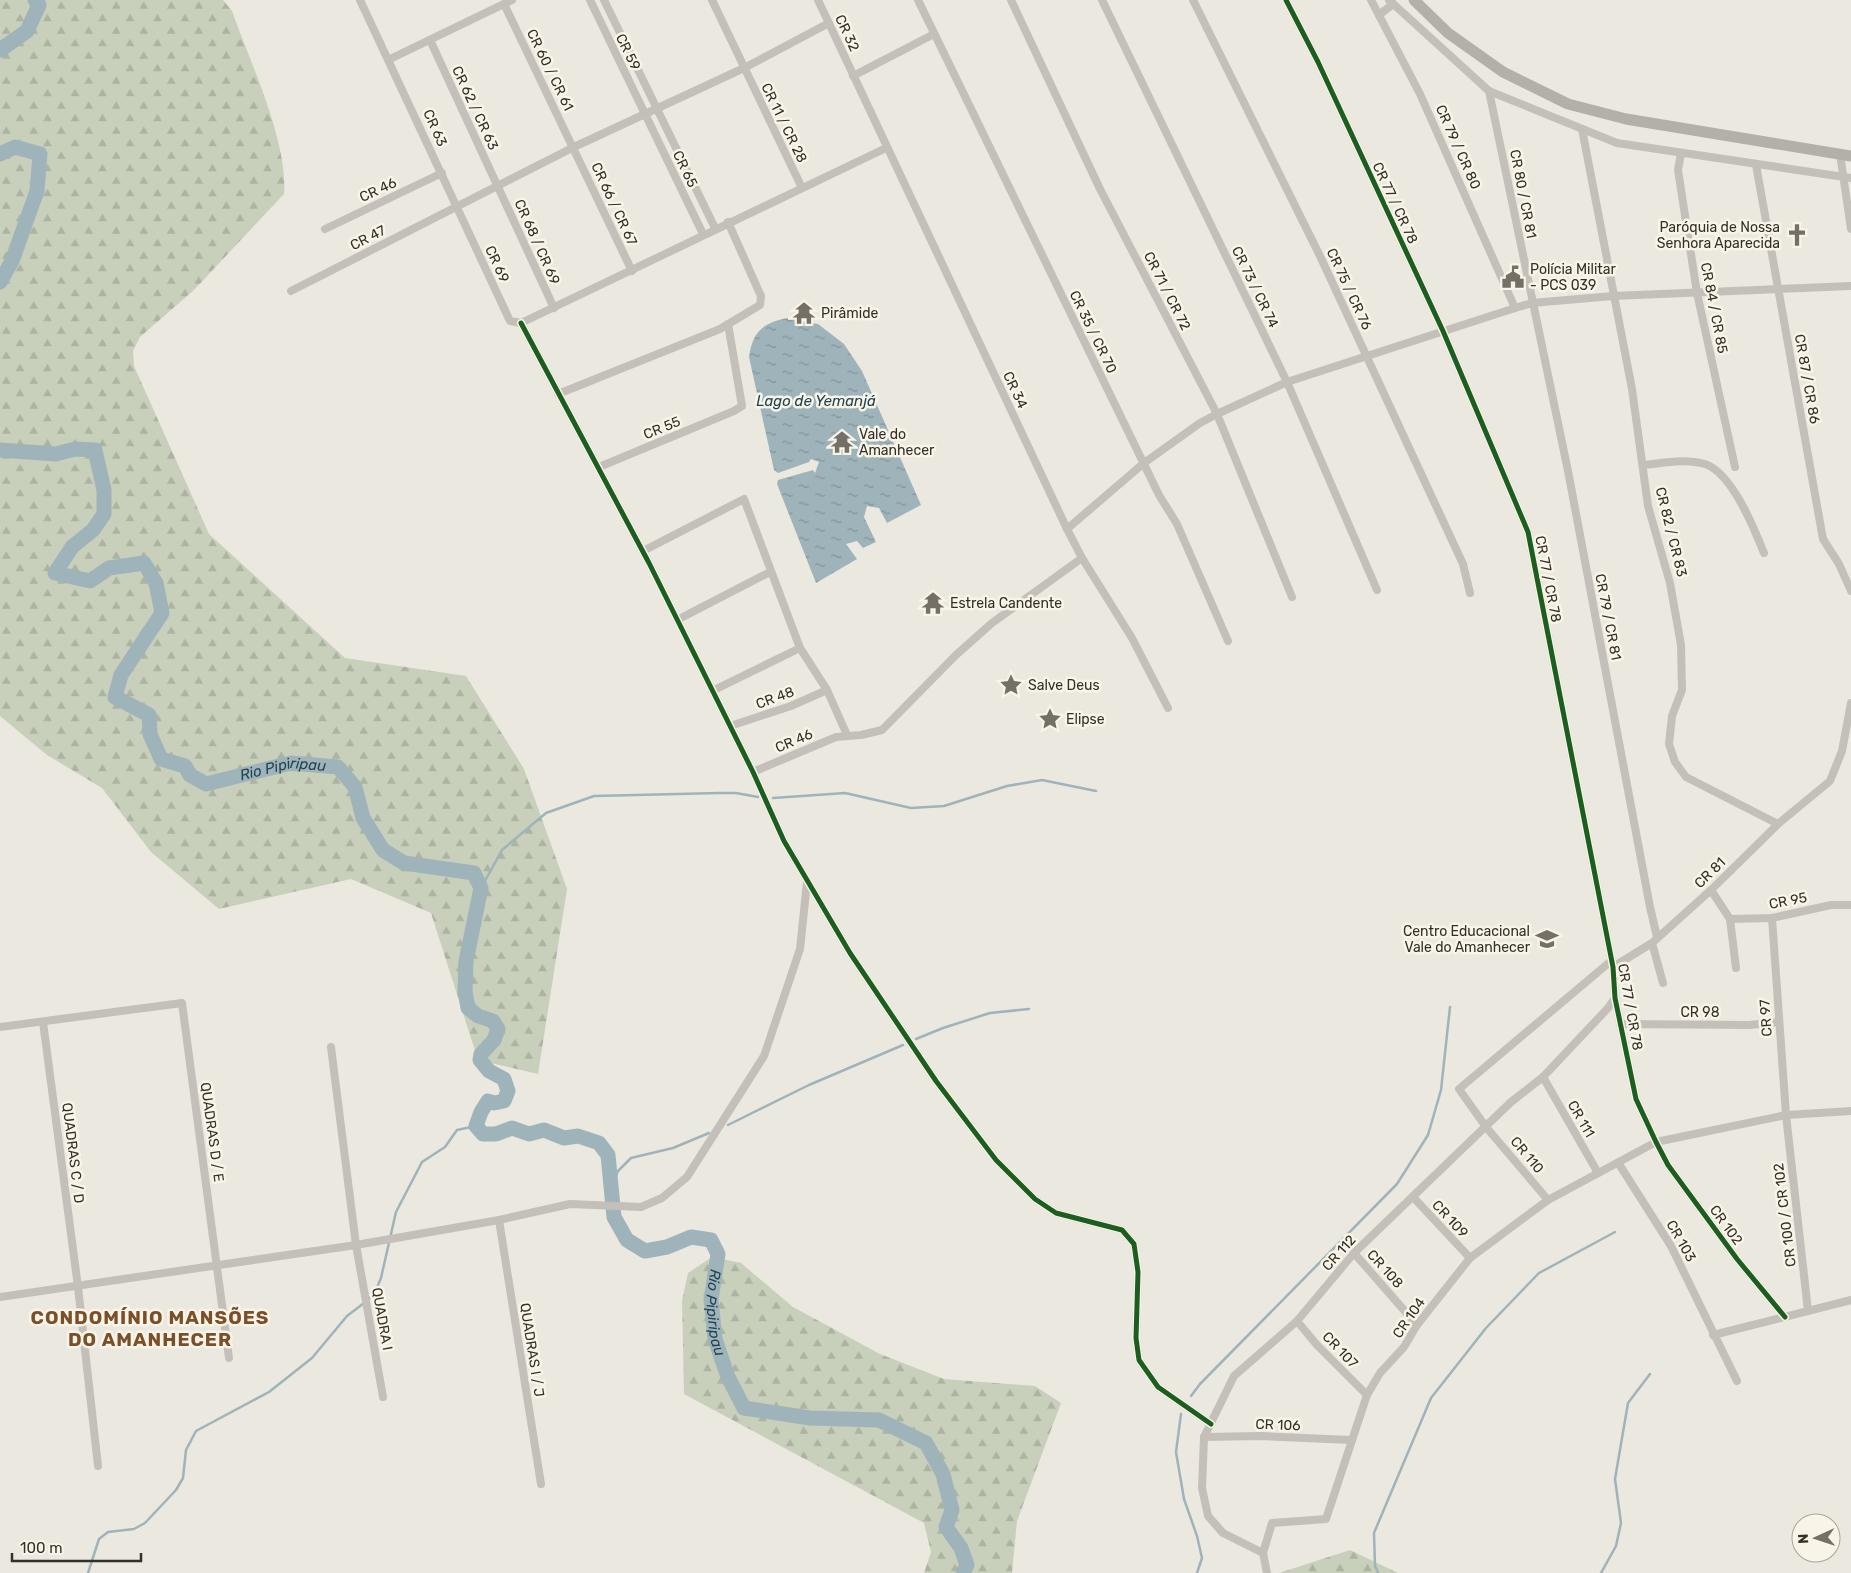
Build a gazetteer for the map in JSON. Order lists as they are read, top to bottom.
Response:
{
  "streets": {
    "street": [
      "CR 32",
      "CR 59",
      "CR 60 / CR 61",
      "CR 62 / CR 63",
      "CR 11 / CR 28",
      "CR 63",
      "CR 79 / CR 80",
      "CR 65",
      "CR 46",
      "CR 80 / CR 81",
      "CR 77 / CR 78",
      "CR 66 / CR 67",
      "CR 47",
      "CR 68 / CR 69",
      "CR 69",
      "CR 73 / CR 74",
      "CR 75 / CR 76",
      "CR 71 / CR 72",
      "CR 84 / CR 85",
      "CR 35 / CR 70",
      "CR 87 / CR 86",
      "CR 34",
      "CR 55",
      "CR 82 / CR 83",
      "CR 79 / CR 81",
      "CR 48",
      "CR 81",
      "CR 95",
      "CR 98",
      "CR 97",
      "CR 111",
      "QUADRAS D / E",
      "QUADRAS C / D",
      "CR 110",
      "CR 100 / CR 102",
      "CR 109",
      "CR 102",
      "CR 103",
      "CR 112",
      "CR 108",
      "CR 104",
      "QUADRA I",
      "QUADRAS I / J",
      "CR 107",
      "CR 106"
    ]
  },
  "crossings": [
    ["CR 32", "CR 47"],
    ["CR 32", "CR 34"],
    ["CR 59", "CR 65"],
    ["CR 59", "CR 47"],
    ["CR 60 / CR 61", "CR 66 / CR 67"],
    ["CR 60 / CR 61", "CR 47"],
    ["CR 62 / CR 63", "CR 47"],
    ["CR 62 / CR 63", "CR 68 / CR 69"],
    ["CR 11 / CR 28", "CR 47"],
    ["CR 63", "CR 46"],
    ["CR 63", "CR 47"],
    ["CR 63", "CR 69"],
    ["CR 65", "CR 47"],
    ["CR 46", "CR 34"],
    ["CR 80 / CR 81", "CR 79 / CR 81"],
    ["CR 77 / CR 78", "CR 81"],
    ["CR 77 / CR 78", "CR 98"],
    ["CR 77 / CR 78", "CR 110"],
    ["CR 77 / CR 78", "CR 102"],
    ["CR 77 / CR 78", "CR 112"],
    ["CR 77 / CR 78", "CR 104"],
    ["CR 66 / CR 67", "CR 47"],
    ["CR 47", "CR 68 / CR 69"],
    ["CR 47", "CR 69"],
    ["CR 82 / CR 83", "CR 81"],
    ["CR 79 / CR 81", "CR 81"],
    ["CR 81", "CR 110"],
    ["CR 95", "CR 97"],
    ["CR 98", "CR 97"],
    ["CR 97", "CR 100 / CR 102"],
    ["CR 97", "CR 104"],
    ["CR 111", "CR 112"],
    ["CR 111", "CR 104"],
    ["QUADRAS D / E", "QUADRAS C / D"],
    ["CR 110", "CR 112"],
    ["CR 110", "CR 104"],
    ["CR 100 / CR 102", "CR 104"],
    ["CR 109", "CR 112"],
    ["CR 109", "CR 104"],
    ["CR 102", "CR 104"],
    ["CR 103", "CR 104"],
    ["CR 112", "CR 108"],
    ["CR 112", "CR 104"],
    ["CR 112", "CR 107"],
    ["CR 112", "CR 106"],
    ["CR 108", "CR 104"],
    ["CR 104", "CR 107"],
    ["CR 104", "CR 106"]
  ],
  "districts": ["CONDOMÍNIO MANSÕES DO AMANHECER"],
  "water": ["Lago de Yemanjá", "Rio Pipiripau"],
  "places": {
    "church": ["Paróquia de Nossa Senhora Aparecida"],
    "public building": ["Polícia Militar - PCS 039"],
    "temple": ["Pirâmide", "Vale do Amanhecer", "Estrela Candente"],
    "place": ["Salve Deus", "Elipse"],
    "school or university": ["Centro Educacional Vale do Amanhecer"]
  },
  "scale_bar": "100 m",
  "north": "left"
}
